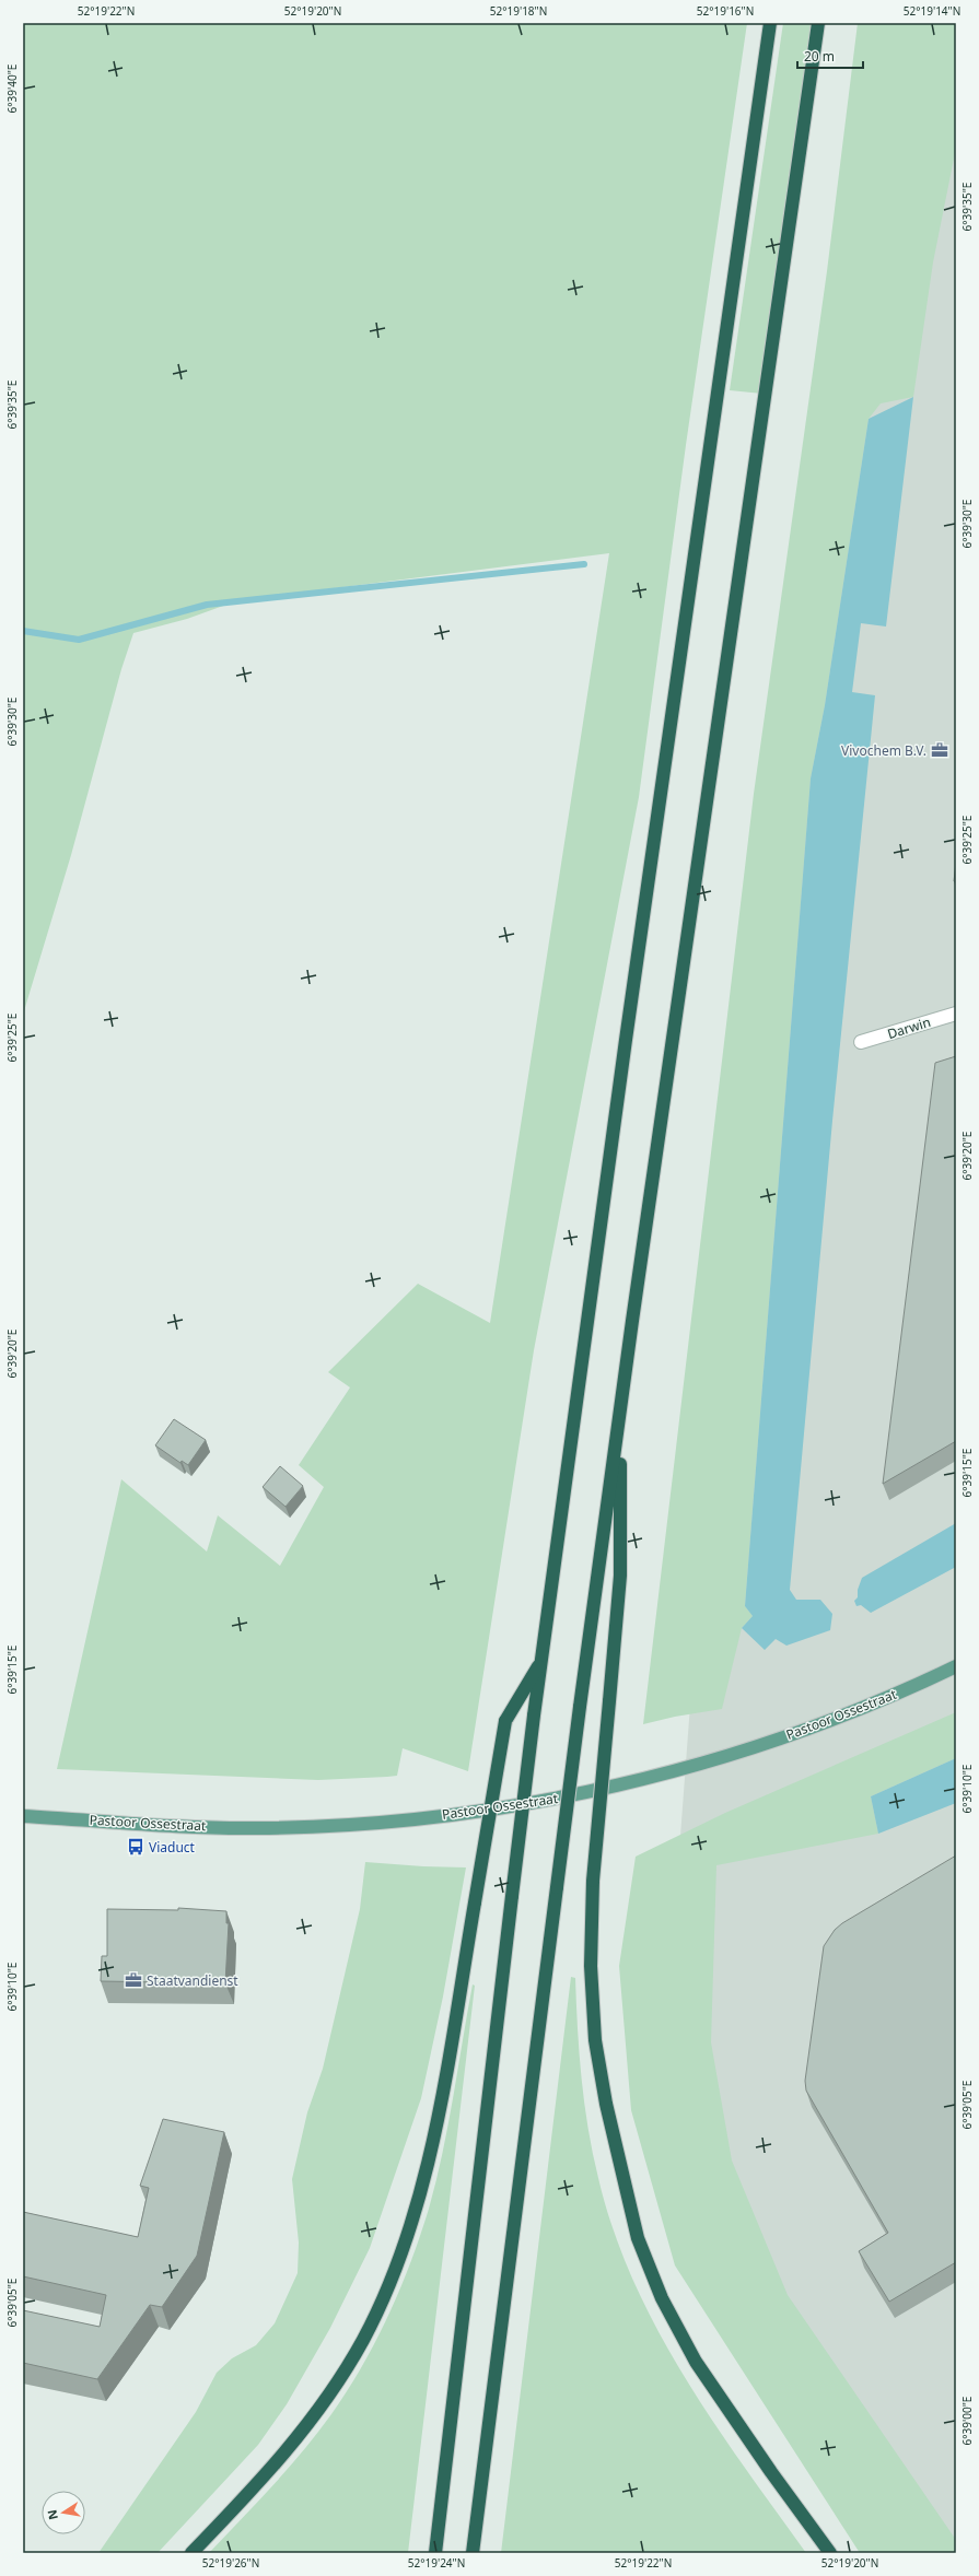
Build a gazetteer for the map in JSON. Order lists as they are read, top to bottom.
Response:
{
  "streets": {
    "main road": ["Pastoor Ossestraat"],
    "street": ["Darwin"]
  },
  "places": {
    "office": ["Vivochem B.V.", "Staatvandienst"],
    "bus stop": ["Viaduct"]
  },
  "scale_bar": "20 m",
  "north": "left",
  "coordinates": [
    "52°19'22\"N",
    "52°19'20\"N",
    "52°19'18\"N",
    "52°19'16\"N",
    "52°19'14\"N",
    "6°39'40\"E",
    "6°39'35\"E",
    "6°39'30\"E",
    "6°39'25\"E",
    "6°39'20\"E",
    "6°39'15\"E",
    "6°39'10\"E",
    "6°39'05\"E",
    "6°39'00\"E",
    "52°19'26\"N",
    "52°19'24\"N"
  ]
}
